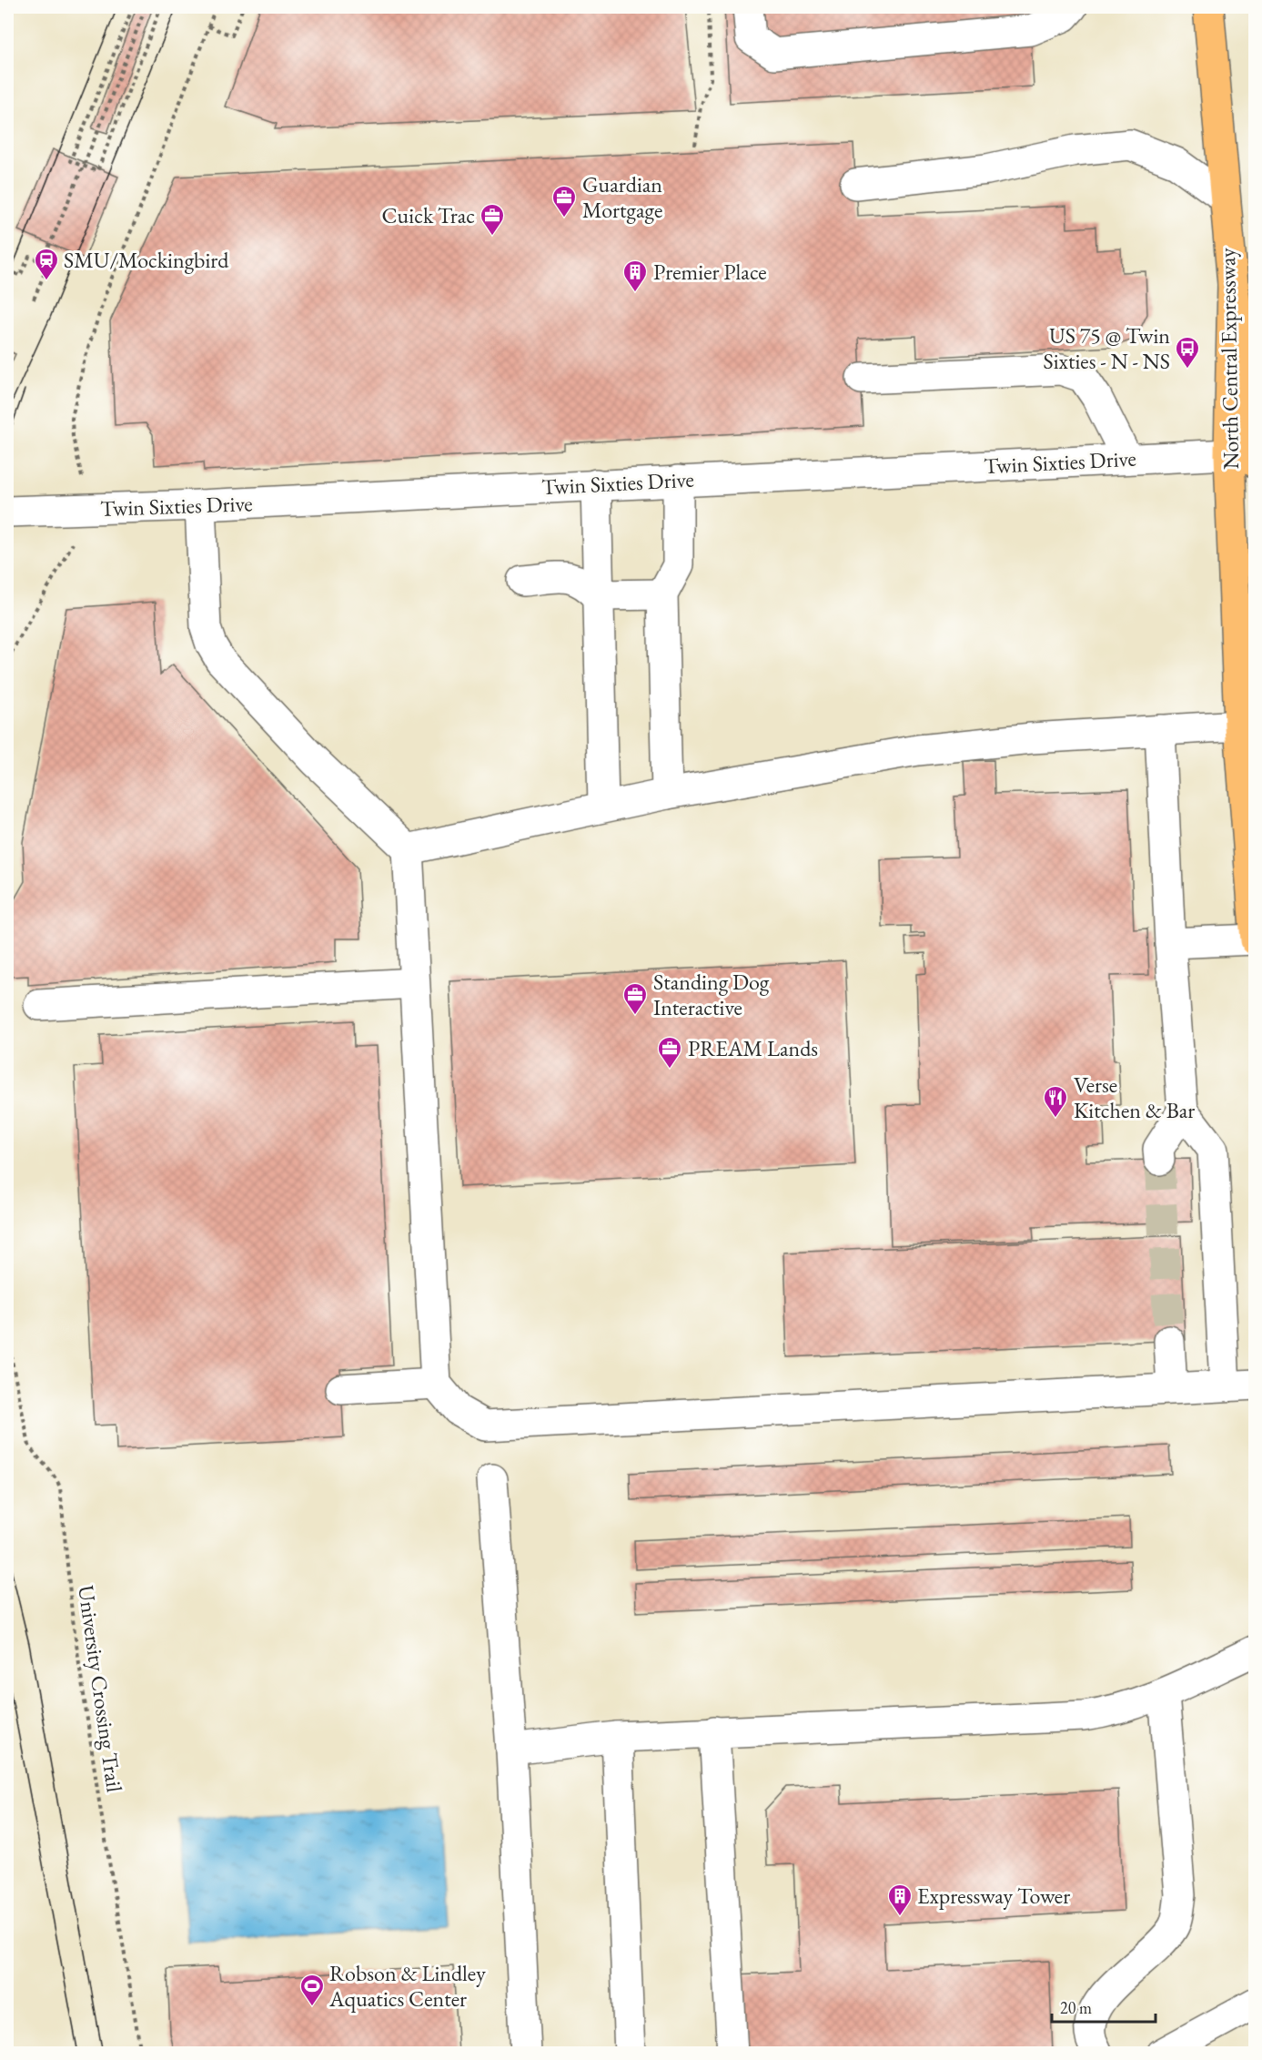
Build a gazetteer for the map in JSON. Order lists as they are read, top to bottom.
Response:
{
  "streets": {
    "main road": ["North Central Expressway"],
    "street": ["Twin Sixties Drive"],
    "path": ["University Crossing Trail"]
  },
  "crossings": [
    ["North Central Expressway", "Twin Sixties Drive"]
  ],
  "places": {
    "office": [
      "Guardian Mortgage",
      "Cuick Trac",
      "Standing Dog Interactive",
      "PREAM Lands"
    ],
    "station": ["SMU/Mockingbird"],
    "building": ["Premier Place", "Expressway Tower"],
    "bus stop": ["US 75 @ Twin Sixties - N - NS"],
    "restaurant": ["Verse Kitchen & Bar"],
    "sports": ["Robson & Lindley Aquatics Center"]
  },
  "scale_bar": "20 m"
}
